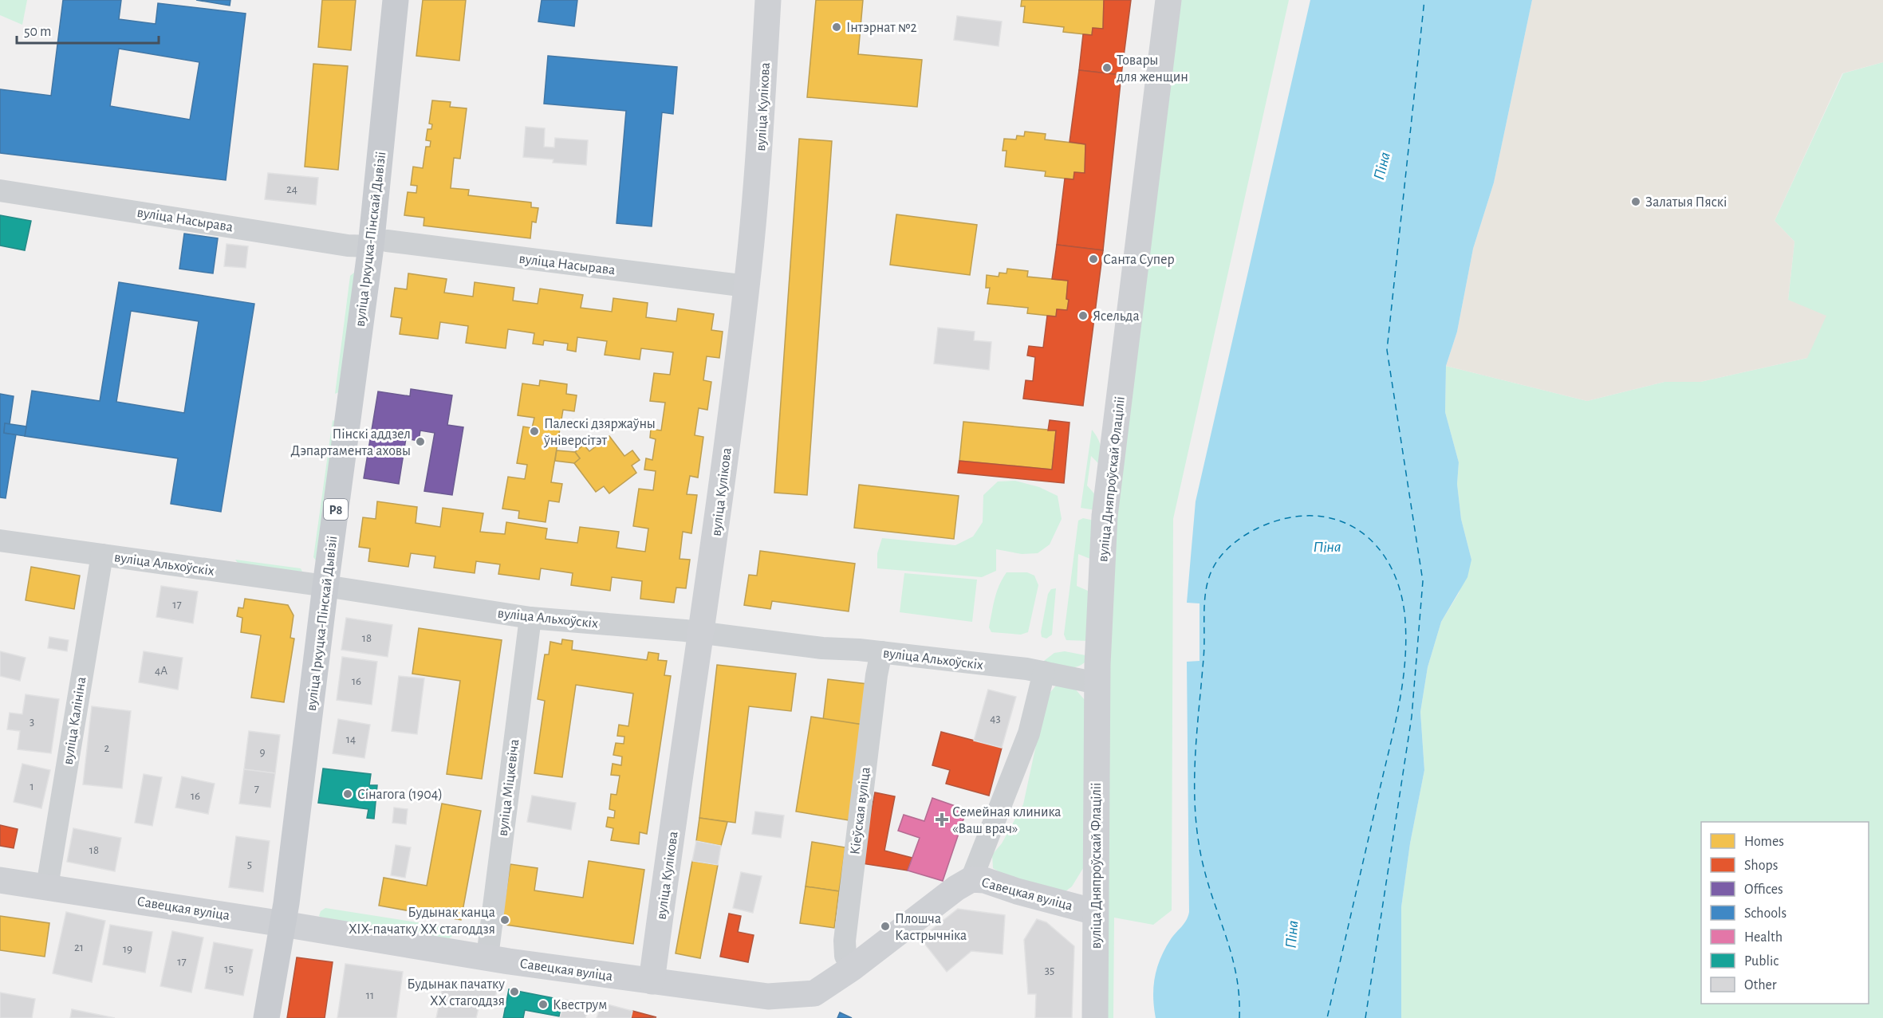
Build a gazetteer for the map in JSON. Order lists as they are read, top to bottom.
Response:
{
  "streets": {
    "main road": ["вуліца Іркуцка-Пінскай Дывізіі", "Р8"],
    "street": [
      "вуліца Кулікова",
      "вуліца Насырава",
      "вуліца Дняпроўскай Флаціліі",
      "вуліца Альхоўскіх",
      "вуліца Калініна",
      "вуліца Міцкевіча",
      "Кіеўская вуліца",
      "Савецкая вуліца"
    ]
  },
  "crossings": [
    ["вуліца Кулікова", "вуліца Насырава"],
    ["вуліца Кулікова", "вуліца Альхоўскіх"],
    ["вуліца Кулікова", "Савецкая вуліца"],
    ["вуліца Насырава", "вуліца Іркуцка-Пінскай Дывізіі"],
    ["вуліца Іркуцка-Пінскай Дывізіі", "вуліца Альхоўскіх"],
    ["вуліца Іркуцка-Пінскай Дывізіі", "Савецкая вуліца"],
    ["вуліца Дняпроўскай Флаціліі", "вуліца Альхоўскіх"],
    ["вуліца Дняпроўскай Флаціліі", "Савецкая вуліца"],
    ["вуліца Альхоўскіх", "вуліца Калініна"],
    ["вуліца Альхоўскіх", "вуліца Міцкевіча"],
    ["вуліца Альхоўскіх", "Кіеўская вуліца"],
    ["вуліца Калініна", "Савецкая вуліца"],
    ["вуліца Міцкевіча", "Савецкая вуліца"],
    ["Кіеўская вуліца", "Савецкая вуліца"]
  ],
  "water": ["Піна"],
  "places": {
    "other": [
      "Інтэрнат №2",
      "Товары для женщин",
      "Залатыя Пяскі",
      "Санта Супер",
      "Ясельда",
      "Палескі дзяржаўны ўніверсітэт",
      "Пінскі аддзел Дэпартамента аховы",
      "Сінагога (1904)",
      "Будынак канца XIX-пачатку XX стагоддзя",
      "Плошча Кастрычніка",
      "Будынак пачатку ХХ стагоддзя",
      "Квеструм"
    ],
    "health": ["Семейная клиника «Ваш врач»"]
  },
  "house_numbers": [
    "24",
    "17",
    "18",
    "4А",
    "16",
    "43",
    "3",
    "14",
    "2",
    "9",
    "1",
    "7",
    "16",
    "18",
    "5",
    "21",
    "19",
    "17",
    "15",
    "35",
    "11"
  ],
  "legend": [
    "Homes",
    "Shops",
    "Offices",
    "Schools",
    "Health",
    "Public",
    "Other"
  ],
  "scale_bar": "50 m"
}
